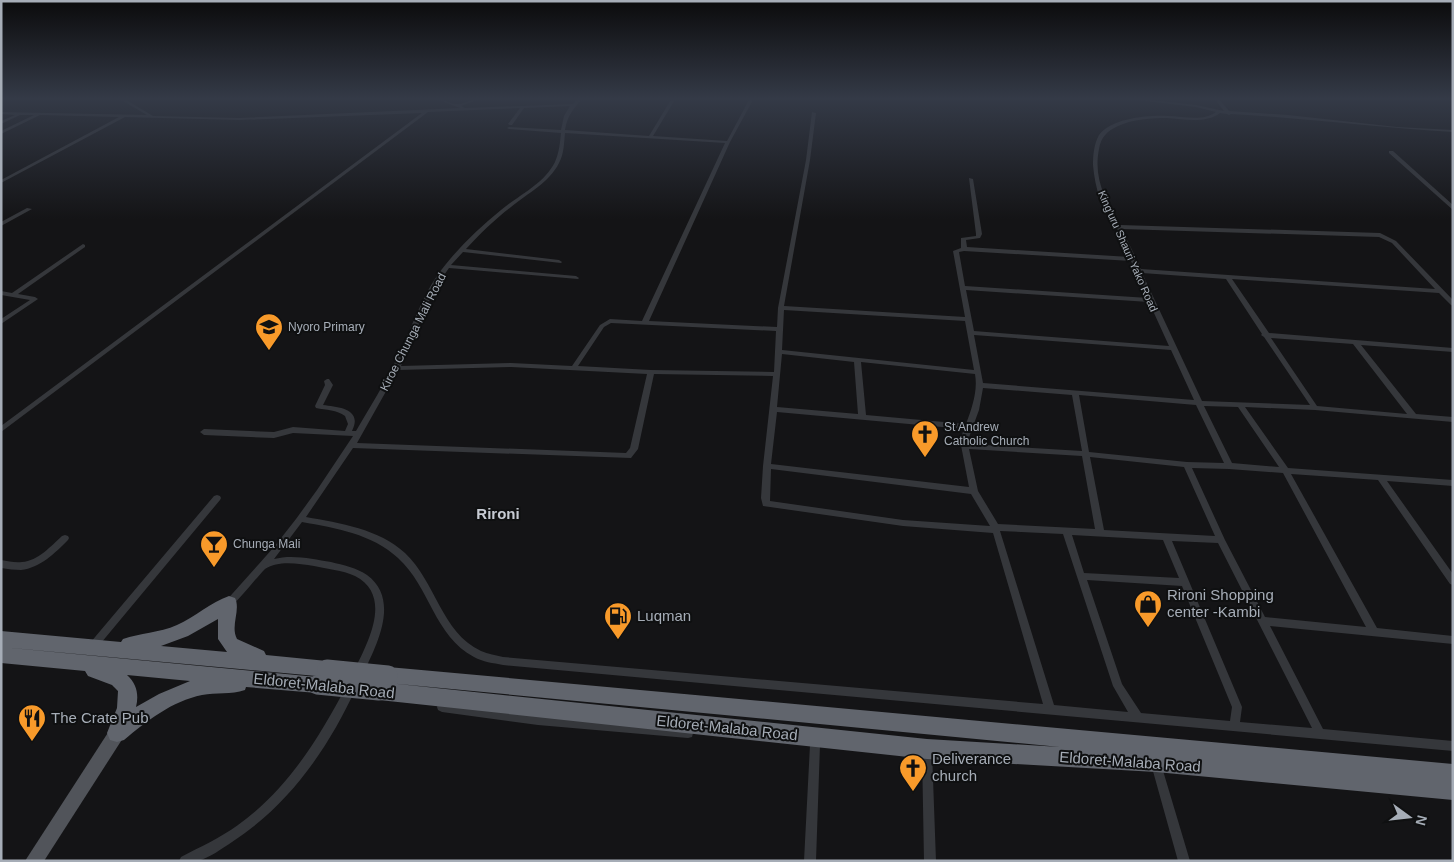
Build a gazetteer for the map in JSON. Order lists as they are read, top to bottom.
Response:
{
  "streets": {
    "highway": ["Eldoret-Malaba Road"],
    "street": ["King'uru Shauri Yako Road", "Kiroe Chunga Mali Road"]
  },
  "districts": ["Rironi"],
  "places": {
    "school or university": ["Nyoro Primary"],
    "church": ["St Andrew Catholic Church", "Deliverance church"],
    "bar": ["Chunga Mali"],
    "shop": ["Rironi Shopping center -Kambi"],
    "fuel station": ["Luqman"],
    "restaurant": ["The Crate Pub"]
  },
  "north": "right"
}
